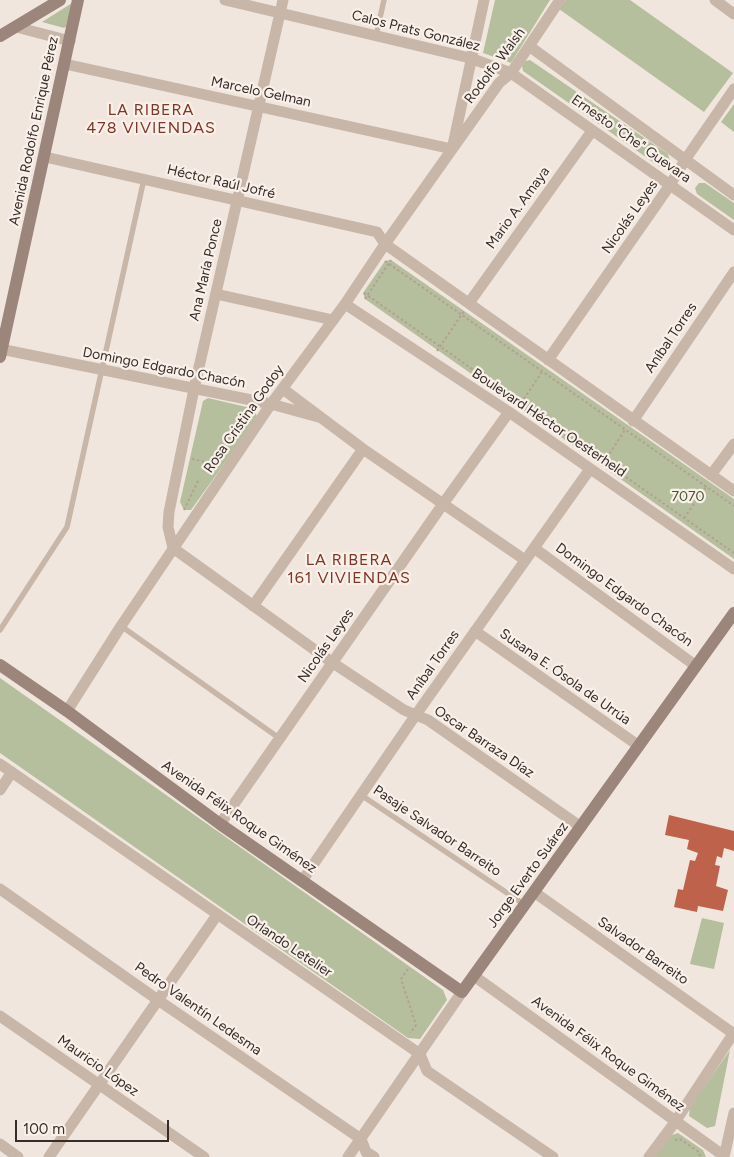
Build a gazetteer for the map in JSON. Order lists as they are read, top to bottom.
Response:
{
  "streets": {
    "street": [
      "Calos Prats González",
      "Rodolfo Walsh",
      "Marcelo Gelman",
      "Avenida Rodolfo Enrique Pérez",
      "Ernesto \"Che\" Guevara",
      "Héctor Raúl Jofré",
      "Mario A. Amaya",
      "Nicolás Leyes",
      "Ana María Ponce",
      "Aníbal Torres",
      "Domingo Edgardo Chacón",
      "Rosa Cristina Godoy",
      "Boulevard Héctor Oesterheld",
      "Susana E. Ósola de Urrúa",
      "Oscar Barraza Díaz",
      "Avenida Félix Roque Giménez",
      "Jorge Everto Suárez",
      "Orlando Letelier",
      "Salvador Barreito",
      "Pedro Valentín Ledesma",
      "Mauricio López"
    ],
    "lane": ["Pasaje Salvador Barreito"]
  },
  "crossings": [
    ["Calos Prats González", "Rodolfo Walsh"],
    ["Calos Prats González", "Ernesto \"Che\" Guevara"],
    ["Calos Prats González", "Ana María Ponce"],
    ["Rodolfo Walsh", "Marcelo Gelman"],
    ["Rodolfo Walsh", "Ernesto \"Che\" Guevara"],
    ["Rodolfo Walsh", "Rosa Cristina Godoy"],
    ["Marcelo Gelman", "Avenida Rodolfo Enrique Pérez"],
    ["Marcelo Gelman", "Ana María Ponce"],
    ["Marcelo Gelman", "Rosa Cristina Godoy"],
    ["Avenida Rodolfo Enrique Pérez", "Héctor Raúl Jofré"],
    ["Avenida Rodolfo Enrique Pérez", "Domingo Edgardo Chacón"],
    ["Ernesto \"Che\" Guevara", "Mario A. Amaya"],
    ["Ernesto \"Che\" Guevara", "Nicolás Leyes"],
    ["Héctor Raúl Jofré", "Ana María Ponce"],
    ["Héctor Raúl Jofré", "Rosa Cristina Godoy"],
    ["Nicolás Leyes", "Domingo Edgardo Chacón"],
    ["Nicolás Leyes", "Boulevard Héctor Oesterheld"],
    ["Nicolás Leyes", "Oscar Barraza Díaz"],
    ["Nicolás Leyes", "Avenida Félix Roque Giménez"],
    ["Ana María Ponce", "Domingo Edgardo Chacón"],
    ["Ana María Ponce", "Rosa Cristina Godoy"],
    ["Ana María Ponce", "Oscar Barraza Díaz"],
    ["Aníbal Torres", "Domingo Edgardo Chacón"],
    ["Aníbal Torres", "Boulevard Héctor Oesterheld"],
    ["Aníbal Torres", "Susana E. Ósola de Urrúa"],
    ["Aníbal Torres", "Oscar Barraza Díaz"],
    ["Aníbal Torres", "Avenida Félix Roque Giménez"],
    ["Aníbal Torres", "Pasaje Salvador Barreito"],
    ["Domingo Edgardo Chacón", "Rosa Cristina Godoy"],
    ["Domingo Edgardo Chacón", "Jorge Everto Suárez"],
    ["Rosa Cristina Godoy", "Boulevard Héctor Oesterheld"],
    ["Rosa Cristina Godoy", "Oscar Barraza Díaz"],
    ["Rosa Cristina Godoy", "Avenida Félix Roque Giménez"],
    ["Susana E. Ósola de Urrúa", "Jorge Everto Suárez"],
    ["Oscar Barraza Díaz", "Jorge Everto Suárez"],
    ["Avenida Félix Roque Giménez", "Jorge Everto Suárez"],
    ["Pasaje Salvador Barreito", "Jorge Everto Suárez"],
    ["Jorge Everto Suárez", "Orlando Letelier"],
    ["Jorge Everto Suárez", "Salvador Barreito"],
    ["Jorge Everto Suárez", "Pedro Valentín Ledesma"]
  ],
  "districts": ["LA RIBERA 478 VIVIENDAS", "LA RIBERA 161 VIVIENDAS"],
  "parks": ["7070"],
  "scale_bar": "100 m"
}
